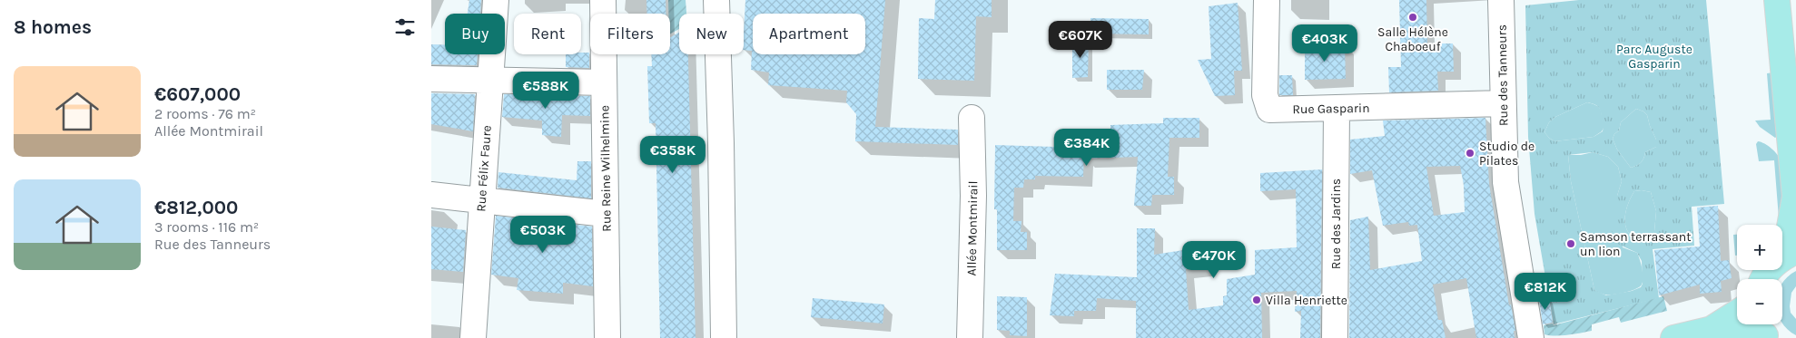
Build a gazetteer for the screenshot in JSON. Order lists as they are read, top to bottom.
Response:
{
  "streets": {
    "street": [
      "Rue des Tanneurs",
      "Rue Gasparin",
      "Rue Félix Faure",
      "Rue Reine Wilhelmine",
      "Rue des Jardins",
      "Allée Montmirail"
    ]
  },
  "crossings": [
    ["Rue des Tanneurs", "Rue Gasparin"],
    ["Rue Gasparin", "Rue des Jardins"]
  ],
  "parks": ["Parc Auguste Gasparin"],
  "places": [
    "Salle Hélène Chaboeuf",
    "Studio de Pilates",
    "Samson terrassant un lion",
    "Villa Henriette"
  ],
  "page": {
    "heading": "8 homes",
    "chip": [
      "Buy",
      "Rent",
      "Filters",
      "New",
      "Apartment"
    ],
    "price": [
      "€607K",
      "€403K",
      "€588K",
      "€384K",
      "€358K",
      "€503K",
      "€470K",
      "€812K"
    ],
    "list": [
      {
        "name": "€607,000",
        "note": "2 rooms · 76 m² · Allée Montmirail"
      },
      {
        "name": "€812,000",
        "note": "3 rooms · 116 m² · Rue des Tanneurs"
      }
    ],
    "map_buttons": ["+", "−"]
  }
}
